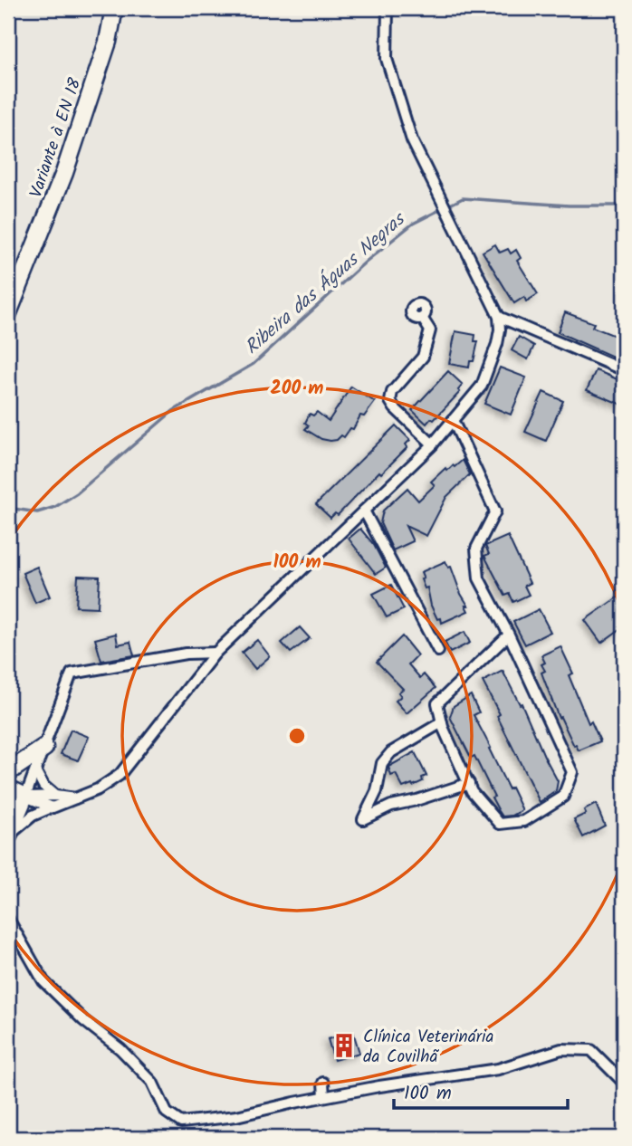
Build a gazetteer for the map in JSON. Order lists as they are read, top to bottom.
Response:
{
  "streets": {
    "main road": ["Variante à EN 18"]
  },
  "water": ["Ribeira das Águas Negras"],
  "places": {
    "building": ["Clínica Veterinária da Covilhã"]
  },
  "scale_bar": "100 m",
  "rings": ["200 m", "100 m"]
}
